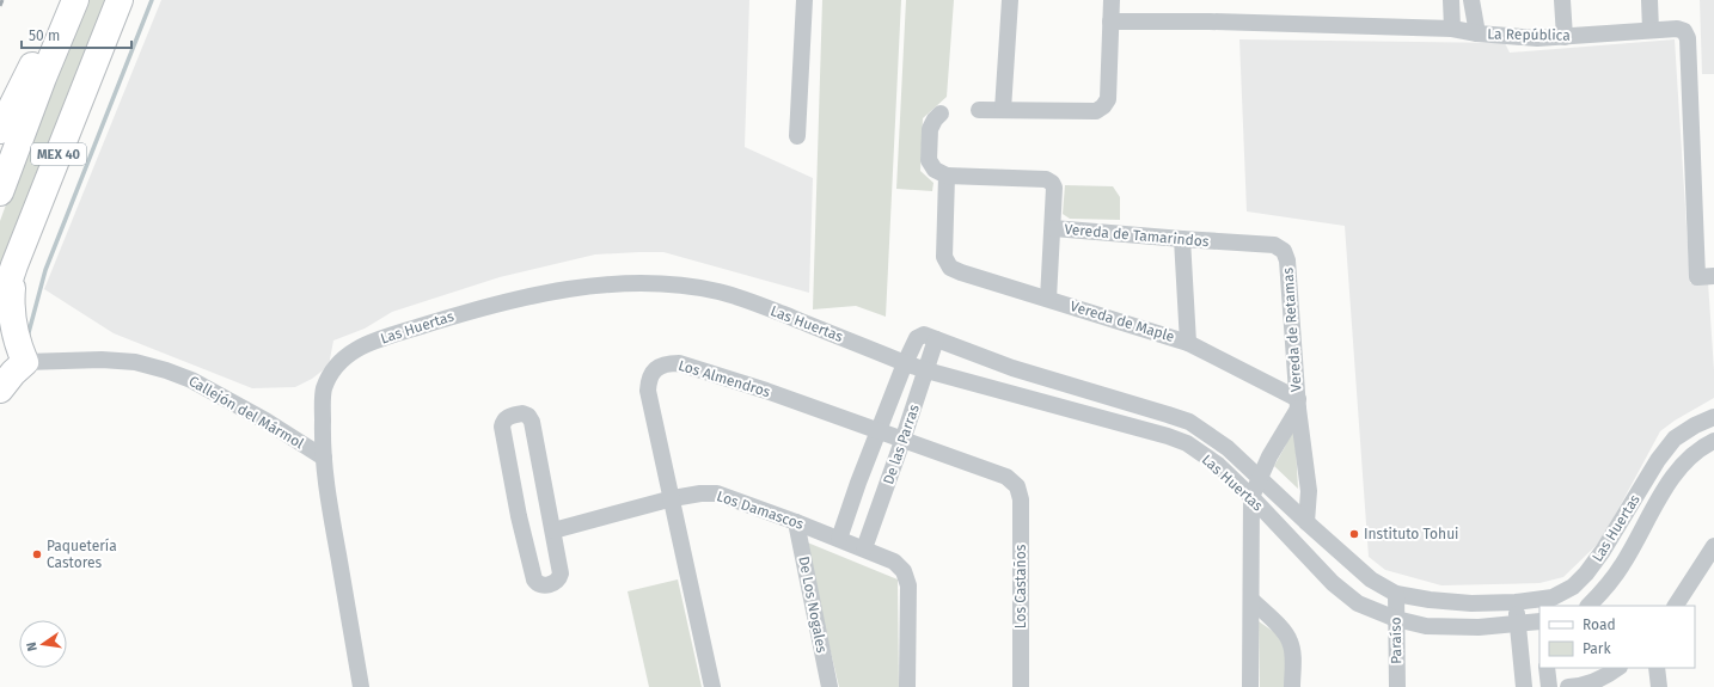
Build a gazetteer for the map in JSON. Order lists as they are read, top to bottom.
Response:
{
  "streets": {
    "main road": ["MEX 40"],
    "street": [
      "La República",
      "Vereda de Tamarindos",
      "Vereda de Maple",
      "Las Huertas",
      "Vereda de Retamas",
      "Los Almendros",
      "Callejón del Mármol",
      "De las Parras",
      "Los Damascos",
      "Los Castaños",
      "De Los Nogales",
      "Paraíso"
    ]
  },
  "crossings": [
    ["Vereda de Tamarindos", "Vereda de Maple"],
    ["Vereda de Tamarindos", "Vereda de Retamas"],
    ["Vereda de Maple", "Vereda de Retamas"],
    ["Las Huertas", "Vereda de Retamas"],
    ["Las Huertas", "Callejón del Mármol"],
    ["Las Huertas", "De las Parras"],
    ["Las Huertas", "Paraíso"],
    ["Los Almendros", "De las Parras"],
    ["Los Almendros", "Los Damascos"],
    ["Los Almendros", "Los Castaños"],
    ["De las Parras", "Los Damascos"],
    ["Los Damascos", "De Los Nogales"]
  ],
  "places": ["Instituto Tohui", "Paquetería Castores"],
  "legend": ["Road", "Park"],
  "scale_bar": "50 m",
  "north": "left"
}
